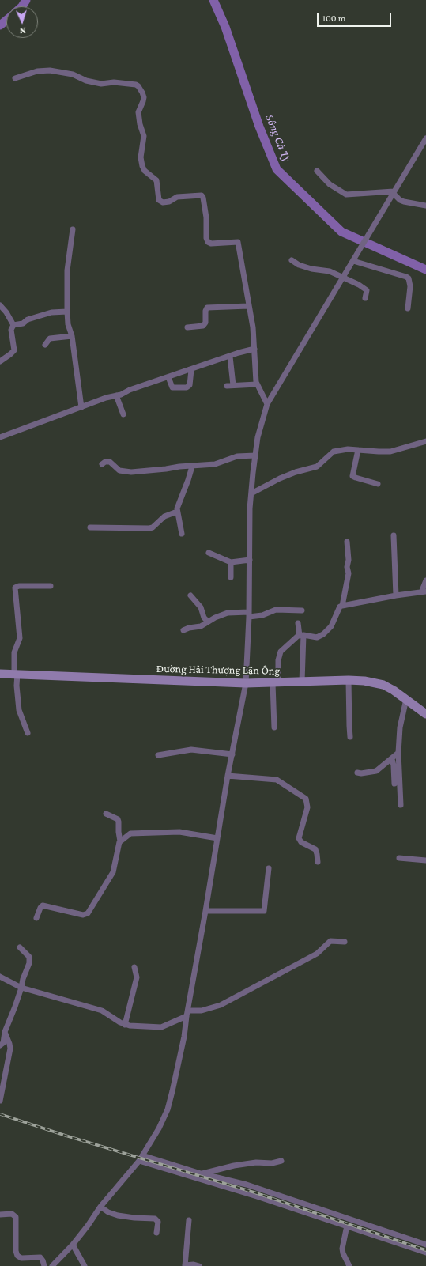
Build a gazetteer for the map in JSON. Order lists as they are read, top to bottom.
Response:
{
  "streets": {
    "street": ["Đường Hải Thượng Lãn Ông"]
  },
  "water": ["Sông Cà Ty"],
  "scale_bar": "100 m",
  "north": "bottom"
}
